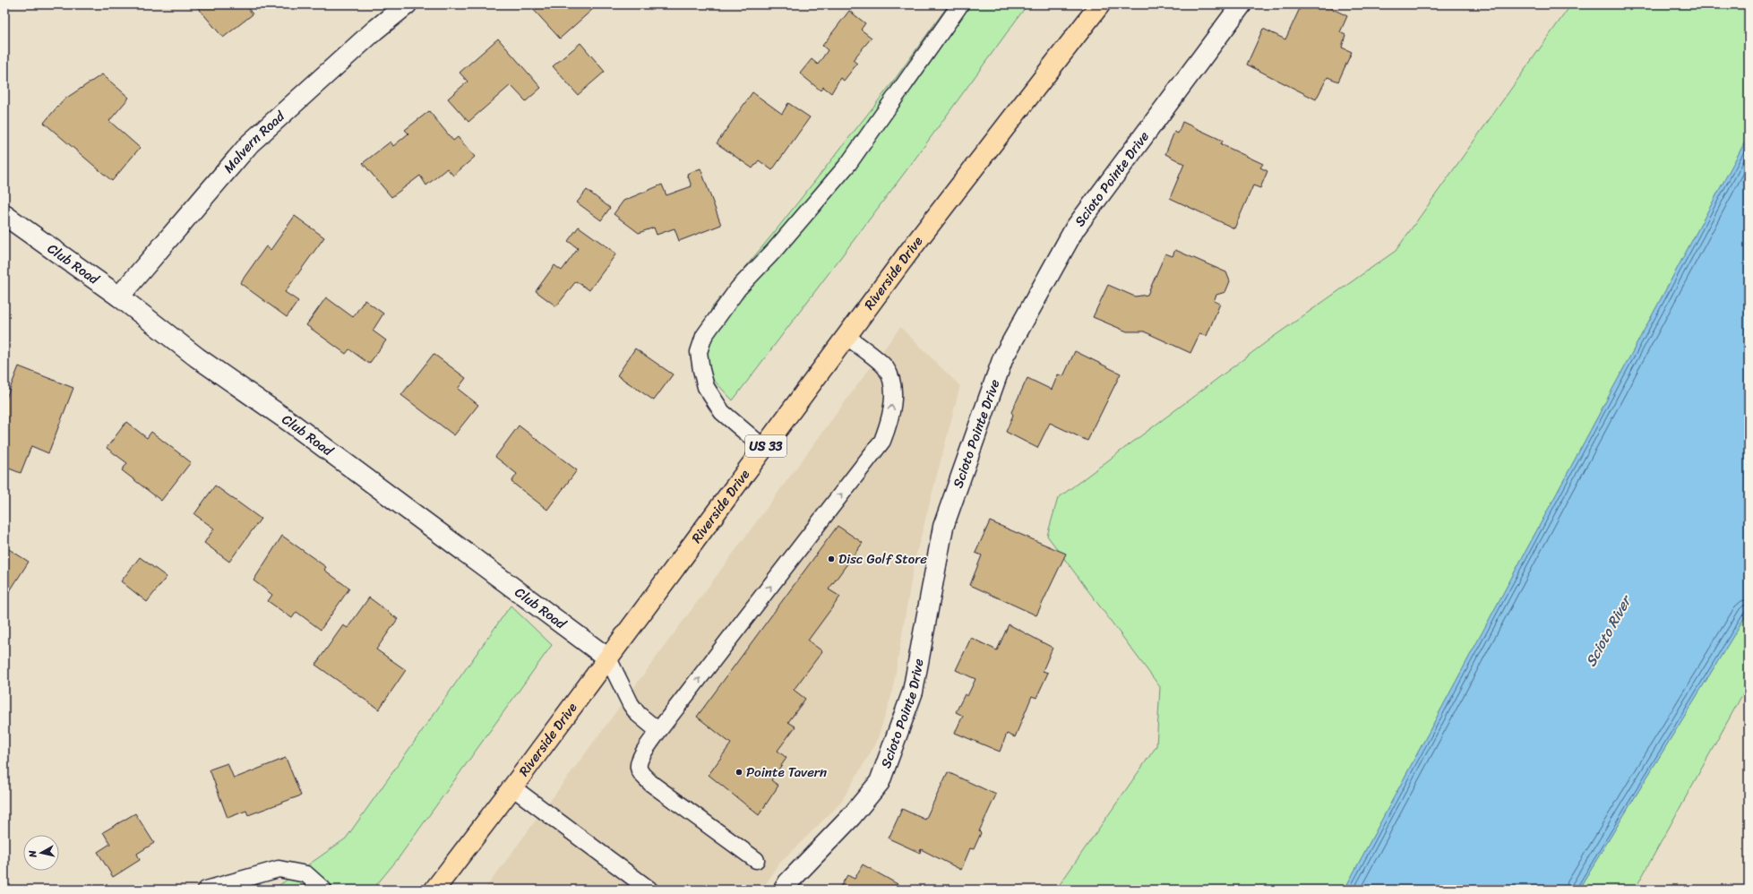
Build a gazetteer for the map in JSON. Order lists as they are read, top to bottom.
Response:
{
  "streets": {
    "main road": ["Riverside Drive", "US 33"],
    "street": ["Malvern Road", "Scioto Pointe Drive", "Club Road"]
  },
  "crossings": [
    ["Malvern Road", "Club Road"],
    ["Club Road", "Riverside Drive"]
  ],
  "water": ["Scioto River"],
  "places": ["Disc Golf Store", "Pointe Tavern"],
  "north": "left"
}
